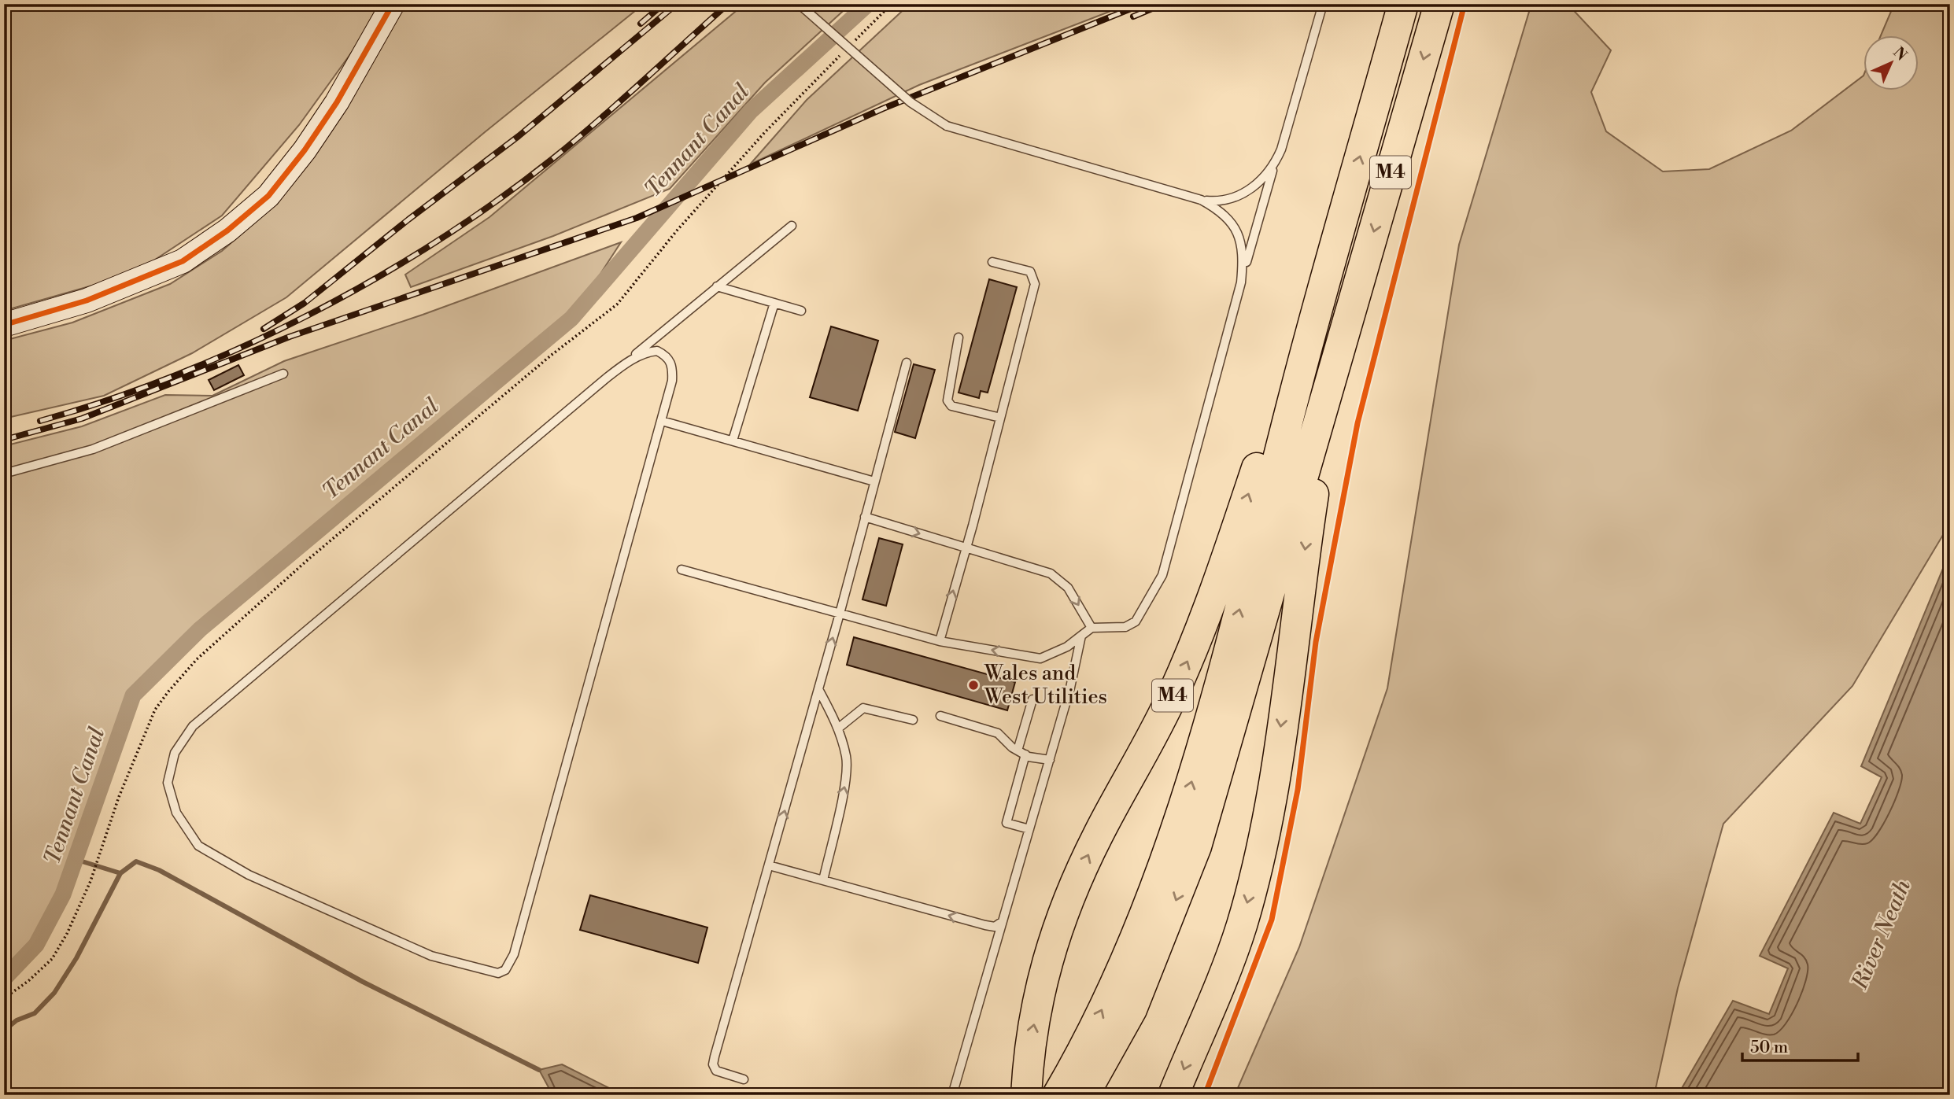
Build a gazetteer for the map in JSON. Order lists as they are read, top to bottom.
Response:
{
  "streets": {
    "highway": ["M4"]
  },
  "water": ["Tennant Canal", "River Neath"],
  "places": ["Wales and West Utilities"],
  "scale_bar": "50 m",
  "north": "top right"
}
